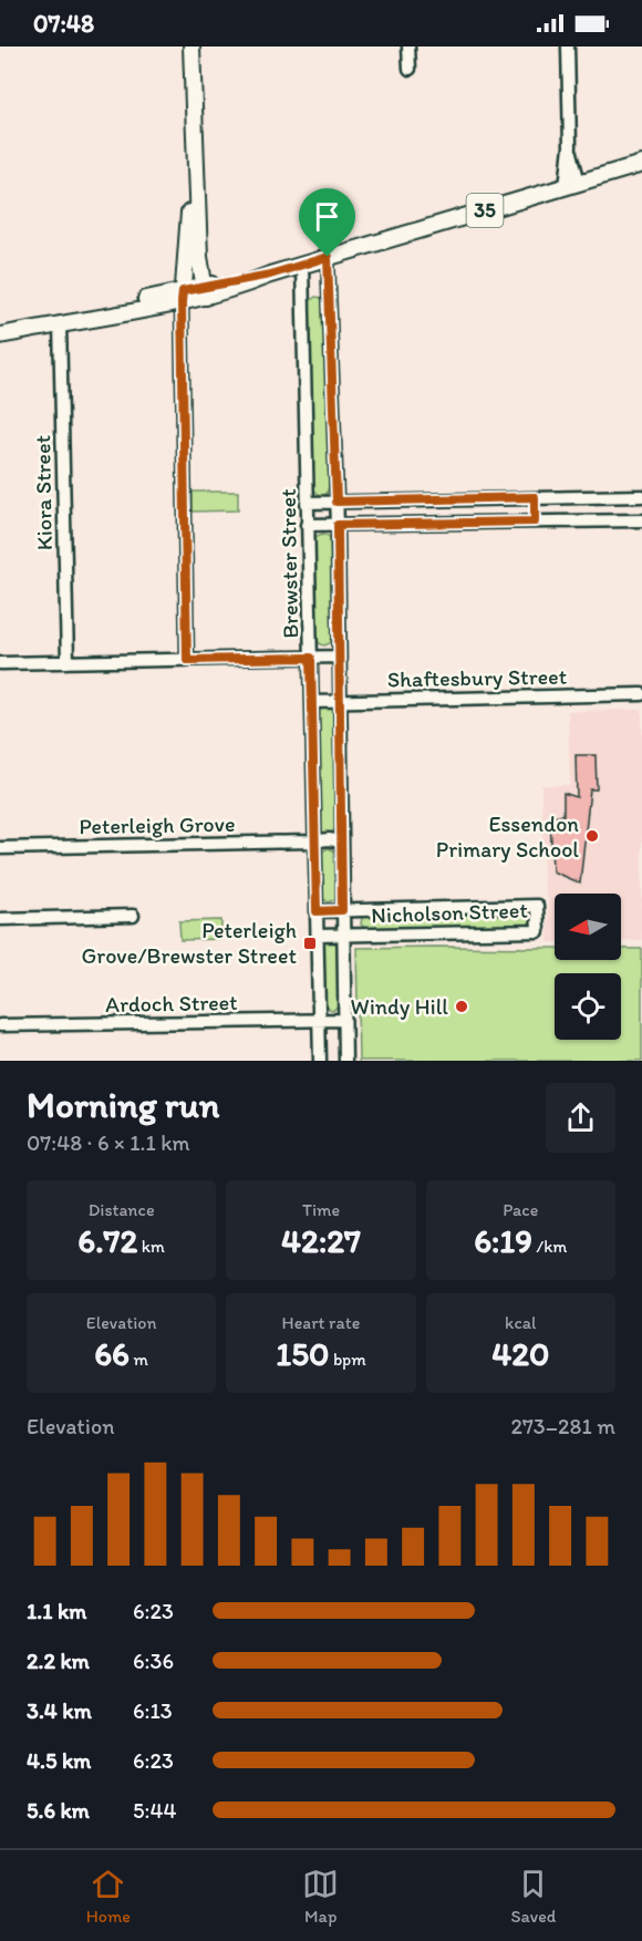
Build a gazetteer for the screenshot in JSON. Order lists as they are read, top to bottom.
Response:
{
  "streets": {
    "main road": ["35"],
    "street": [
      "Kiora Street",
      "Brewster Street",
      "Shaftesbury Street",
      "Peterleigh Grove",
      "Nicholson Street",
      "Ardoch Street"
    ]
  },
  "crossings": [
    ["35", "Kiora Street"],
    ["35", "Brewster Street"],
    ["Brewster Street", "Shaftesbury Street"],
    ["Brewster Street", "Peterleigh Grove"],
    ["Brewster Street", "Nicholson Street"],
    ["Brewster Street", "Ardoch Street"]
  ],
  "places": {
    "other": ["Essendon Primary School", "Windy Hill"],
    "transit": ["Peterleigh Grove/Brewster Street"]
  },
  "north": "left",
  "page": {
    "status": "07:48",
    "heading": ["Morning run", "07:48 · 6 × 1.1 km"],
    "stats": [
      ["Distance", "6.72 km"],
      ["Time", "42:27"],
      ["Pace", "6:19 /km"],
      ["Elevation", "66 m"],
      ["Heart rate", "150 bpm"],
      ["kcal", "420"]
    ],
    "chart": ["Elevation", "273–281 m"],
    "list": [
      {
        "name": "1.1 km",
        "note": "6:23"
      },
      {
        "name": "2.2 km",
        "note": "6:36"
      },
      {
        "name": "3.4 km",
        "note": "6:13"
      },
      {
        "name": "4.5 km",
        "note": "6:23"
      },
      {
        "name": "5.6 km",
        "note": "5:44"
      }
    ],
    "tabs": ["Home", "Map", "Saved"]
  }
}
